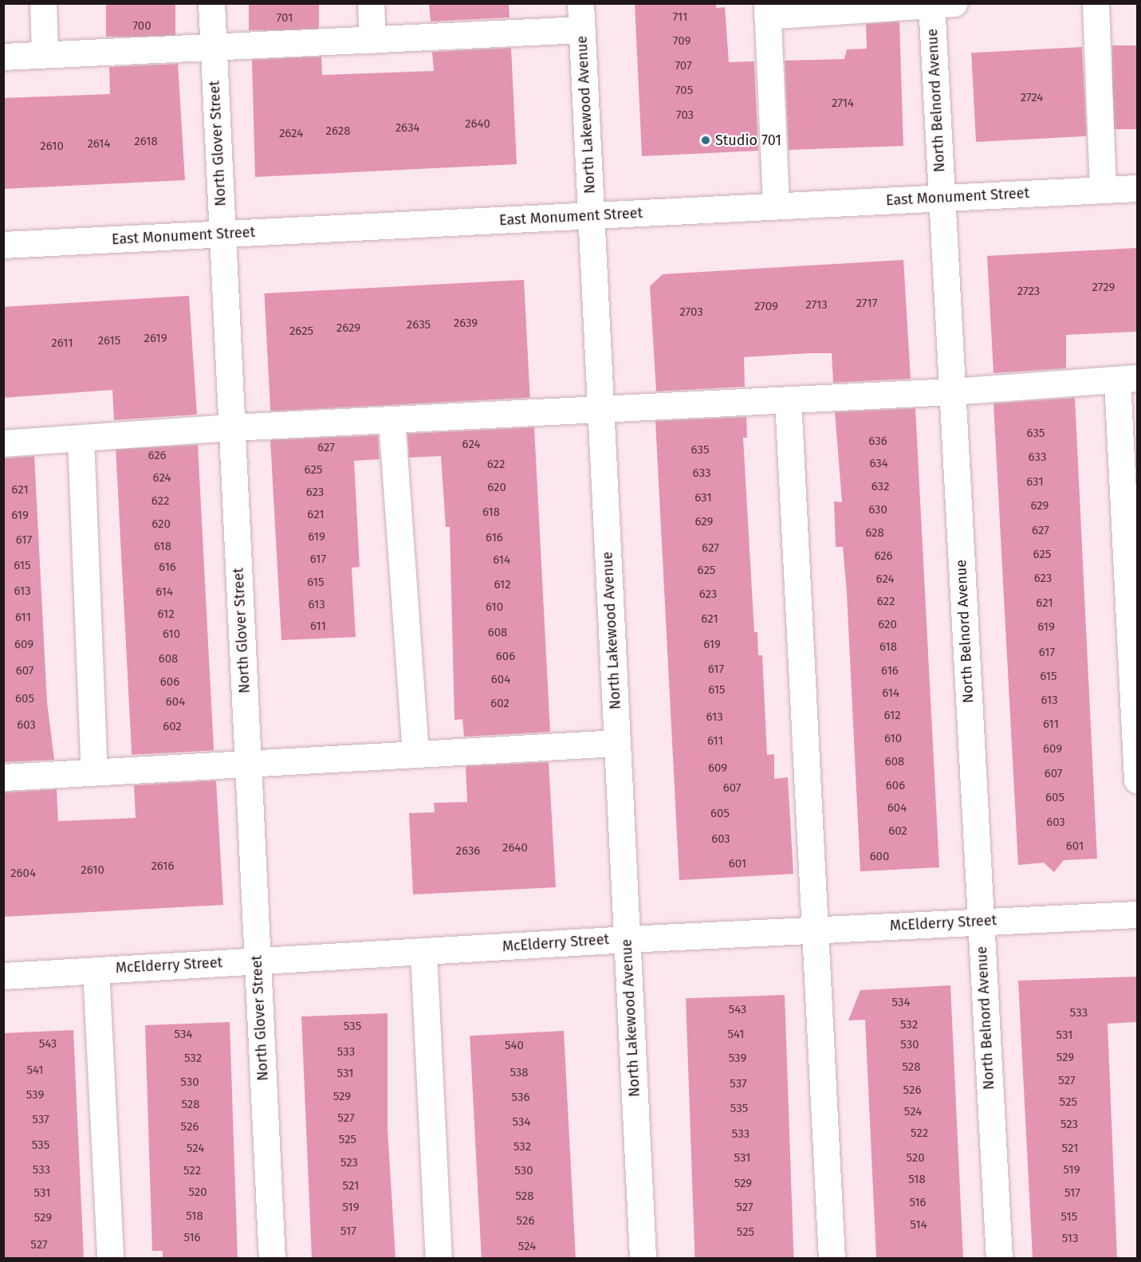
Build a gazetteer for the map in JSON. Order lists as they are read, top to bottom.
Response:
{
  "streets": {
    "street": [
      "North Belnord Avenue",
      "North Lakewood Avenue",
      "North Glover Street",
      "East Monument Street",
      "McElderry Street"
    ]
  },
  "crossings": [
    ["North Belnord Avenue", "East Monument Street"],
    ["North Belnord Avenue", "McElderry Street"],
    ["North Lakewood Avenue", "East Monument Street"],
    ["North Lakewood Avenue", "McElderry Street"],
    ["North Glover Street", "East Monument Street"],
    ["North Glover Street", "McElderry Street"]
  ],
  "places": ["Studio 701"],
  "house_numbers": [
    "711",
    "701",
    "700",
    "709",
    "707",
    "705",
    "2724",
    "2714",
    "703",
    "2640",
    "2634",
    "2628",
    "2624",
    "2618",
    "2614",
    "2610",
    "2729",
    "2723",
    "2717",
    "2713",
    "2709",
    "2703",
    "2639",
    "2635",
    "2629",
    "2625",
    "2619",
    "2615",
    "2611",
    "635",
    "636",
    "624",
    "627",
    "635",
    "626",
    "633",
    "634",
    "622",
    "625",
    "633",
    "624",
    "631",
    "632",
    "620",
    "621",
    "623",
    "631",
    "622",
    "629",
    "630",
    "618",
    "621",
    "619",
    "629",
    "620",
    "627",
    "628",
    "619",
    "616",
    "617",
    "618",
    "627",
    "625",
    "626",
    "617",
    "614",
    "615",
    "616",
    "625",
    "623",
    "624",
    "615",
    "612",
    "613",
    "614",
    "623",
    "622",
    "621",
    "613",
    "610",
    "612",
    "611",
    "621",
    "620",
    "611",
    "619",
    "608",
    "610",
    "609",
    "619",
    "618",
    "617",
    "606",
    "608",
    "617",
    "607",
    "616",
    "615",
    "604",
    "606",
    "615",
    "614",
    "605",
    "613",
    "604",
    "602",
    "612",
    "613",
    "611",
    "603",
    "602",
    "610",
    "611",
    "609",
    "608",
    "609",
    "607",
    "606",
    "607",
    "605",
    "604",
    "605",
    "603",
    "602",
    "603",
    "601",
    "2640",
    "2636",
    "600",
    "601",
    "2616",
    "2610",
    "2604",
    "534",
    "543",
    "533",
    "532",
    "535",
    "534",
    "541",
    "531",
    "543",
    "530",
    "540",
    "533",
    "529",
    "532",
    "539",
    "528",
    "541",
    "538",
    "531",
    "527",
    "530",
    "537",
    "526",
    "539",
    "529",
    "536",
    "525",
    "528",
    "535",
    "524",
    "527",
    "537",
    "534",
    "523",
    "526",
    "522",
    "533",
    "525",
    "535",
    "532",
    "524",
    "521",
    "531",
    "520",
    "523",
    "533",
    "519",
    "522",
    "530",
    "518",
    "529",
    "521",
    "520",
    "531",
    "517",
    "528",
    "516",
    "519",
    "527",
    "518",
    "515",
    "529",
    "526",
    "514",
    "517",
    "525",
    "516",
    "513",
    "527",
    "524"
  ]
}
